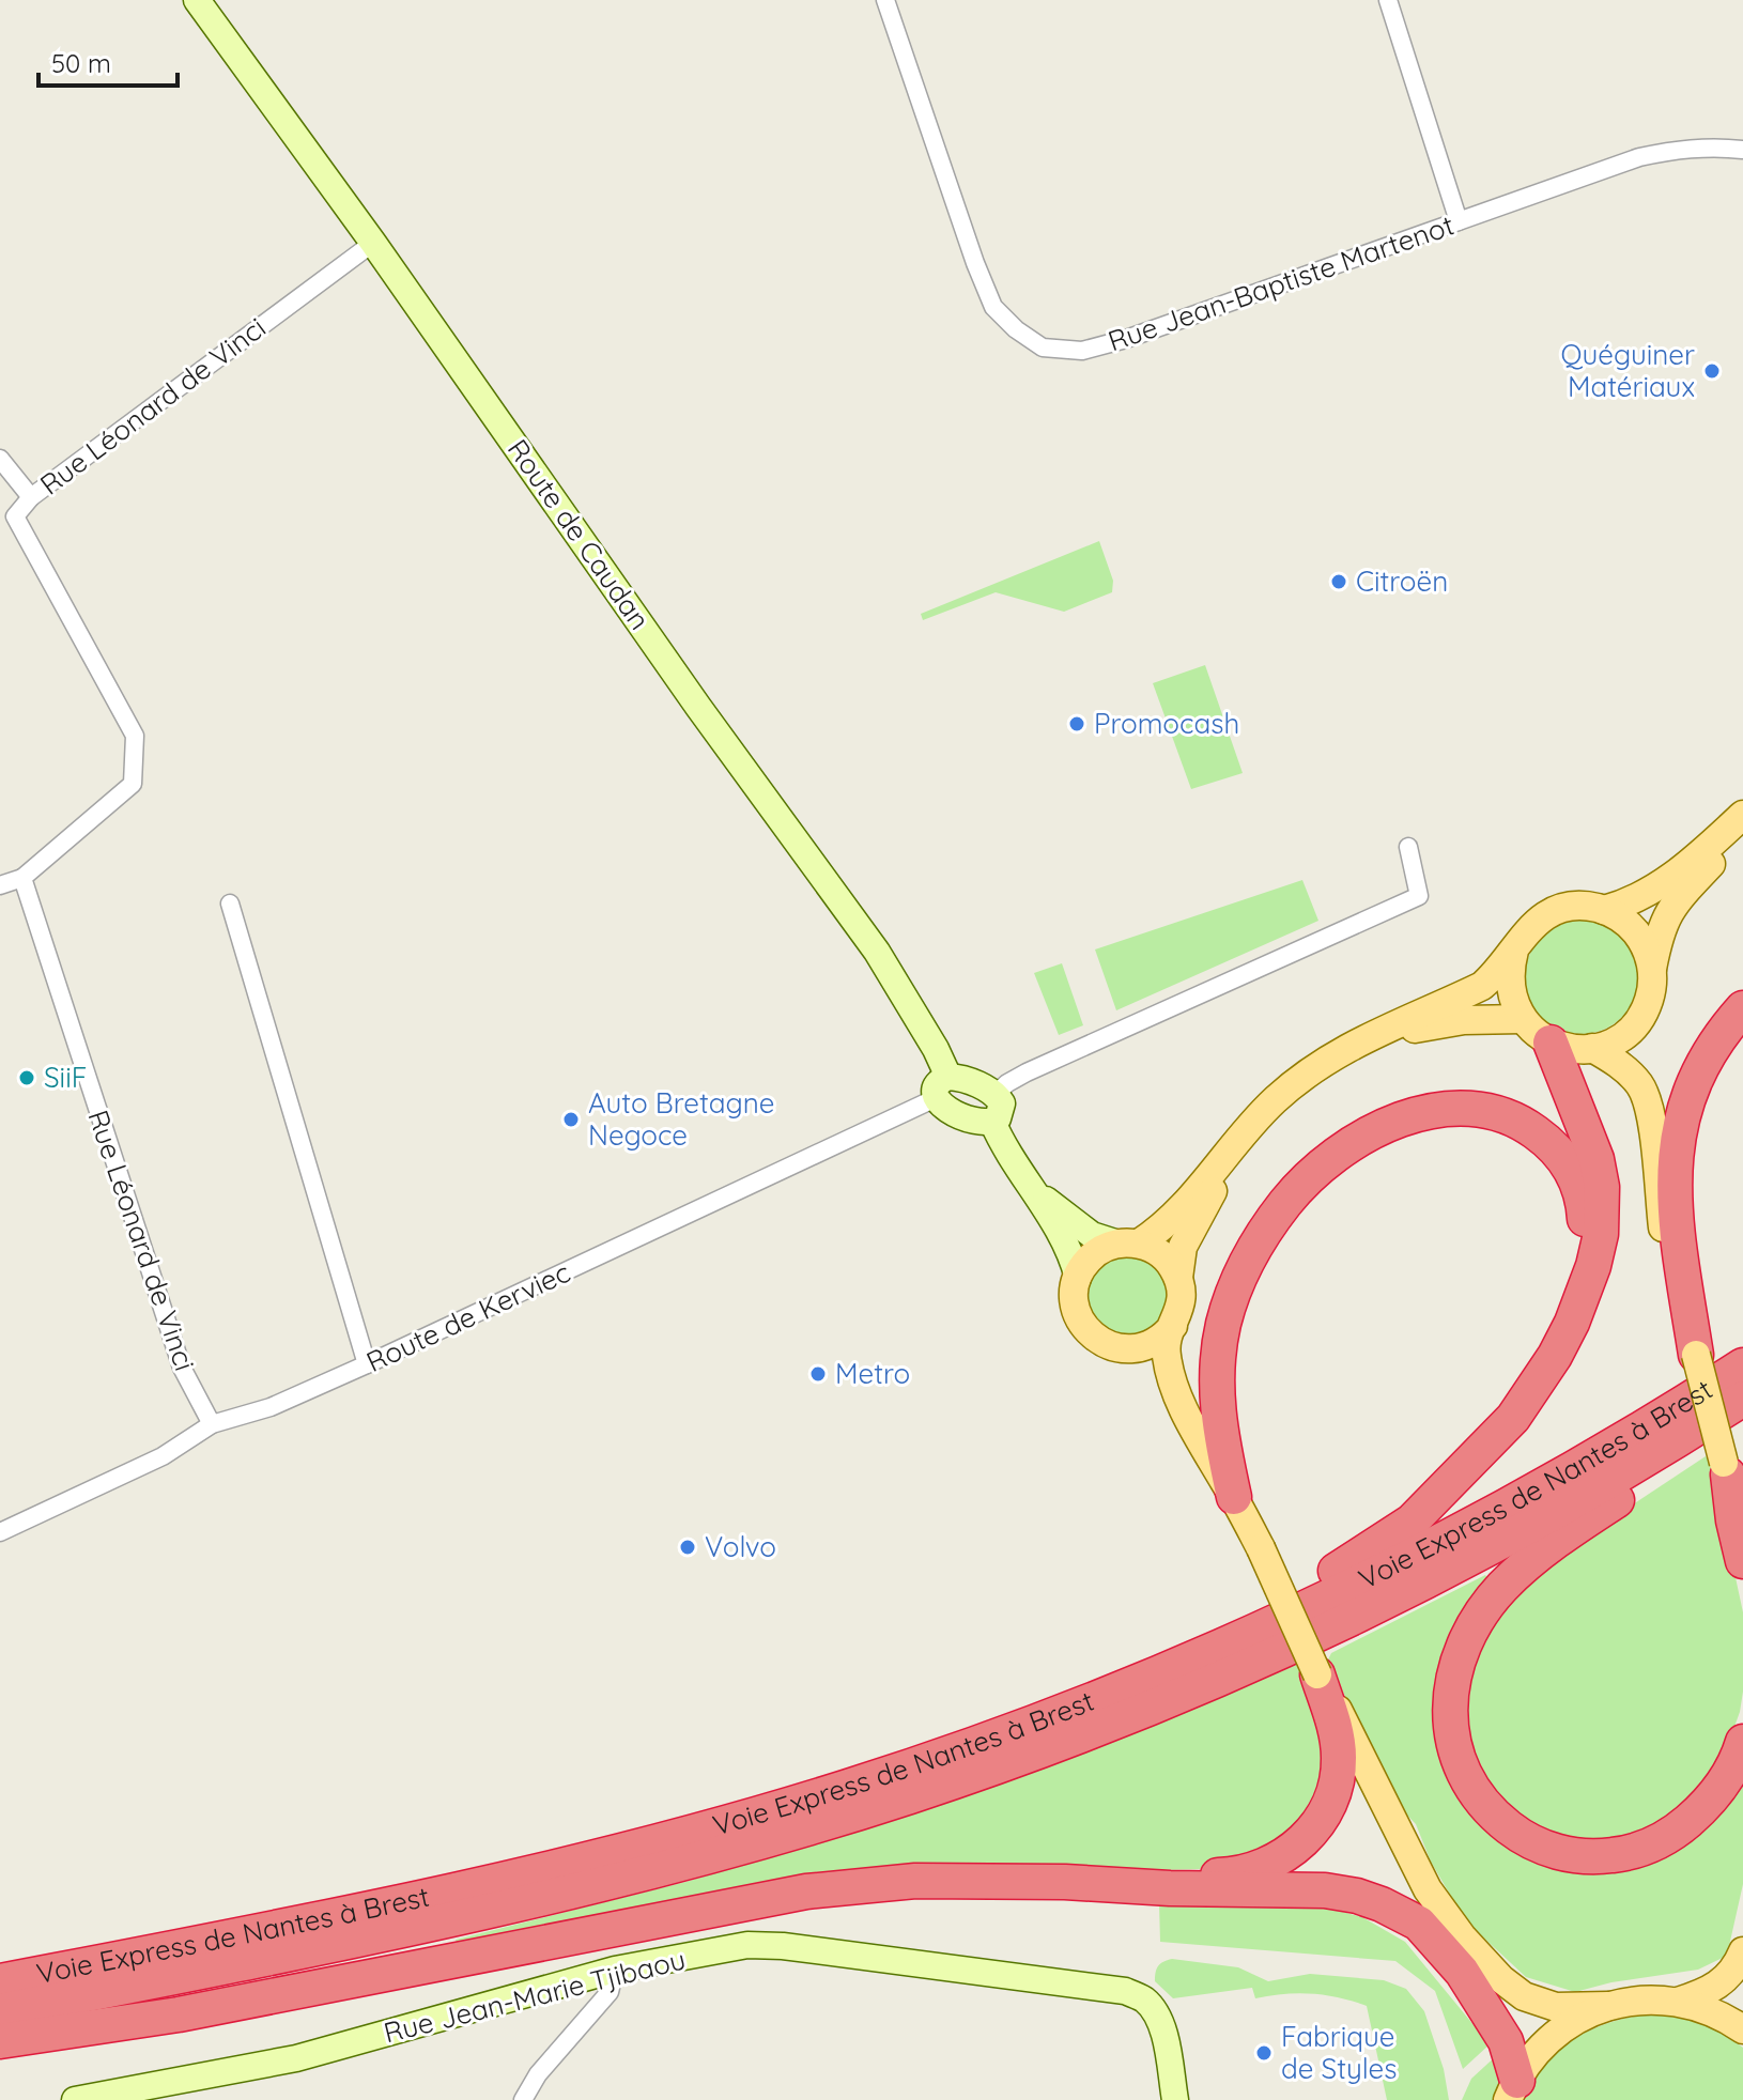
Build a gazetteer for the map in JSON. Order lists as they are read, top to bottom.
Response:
{
  "streets": {
    "highway": ["Voie Express de Nantes à Brest"],
    "street": [
      "Rue Jean-Baptiste Martenot",
      "Rue Léonard de Vinci",
      "Route de Caudan",
      "Route de Kerviec",
      "Rue Jean-Marie Tjibaou"
    ]
  },
  "crossings": [
    ["Rue Léonard de Vinci", "Route de Caudan"],
    ["Rue Léonard de Vinci", "Route de Kerviec"],
    ["Route de Caudan", "Route de Kerviec"]
  ],
  "places": [
    "Quéguiner Matériaux",
    "Citroën",
    "Promocash",
    "SiiF",
    "Auto Bretagne Negoce",
    "Metro",
    "Volvo",
    "Fabrique de Styles"
  ],
  "scale_bar": "50 m"
}
